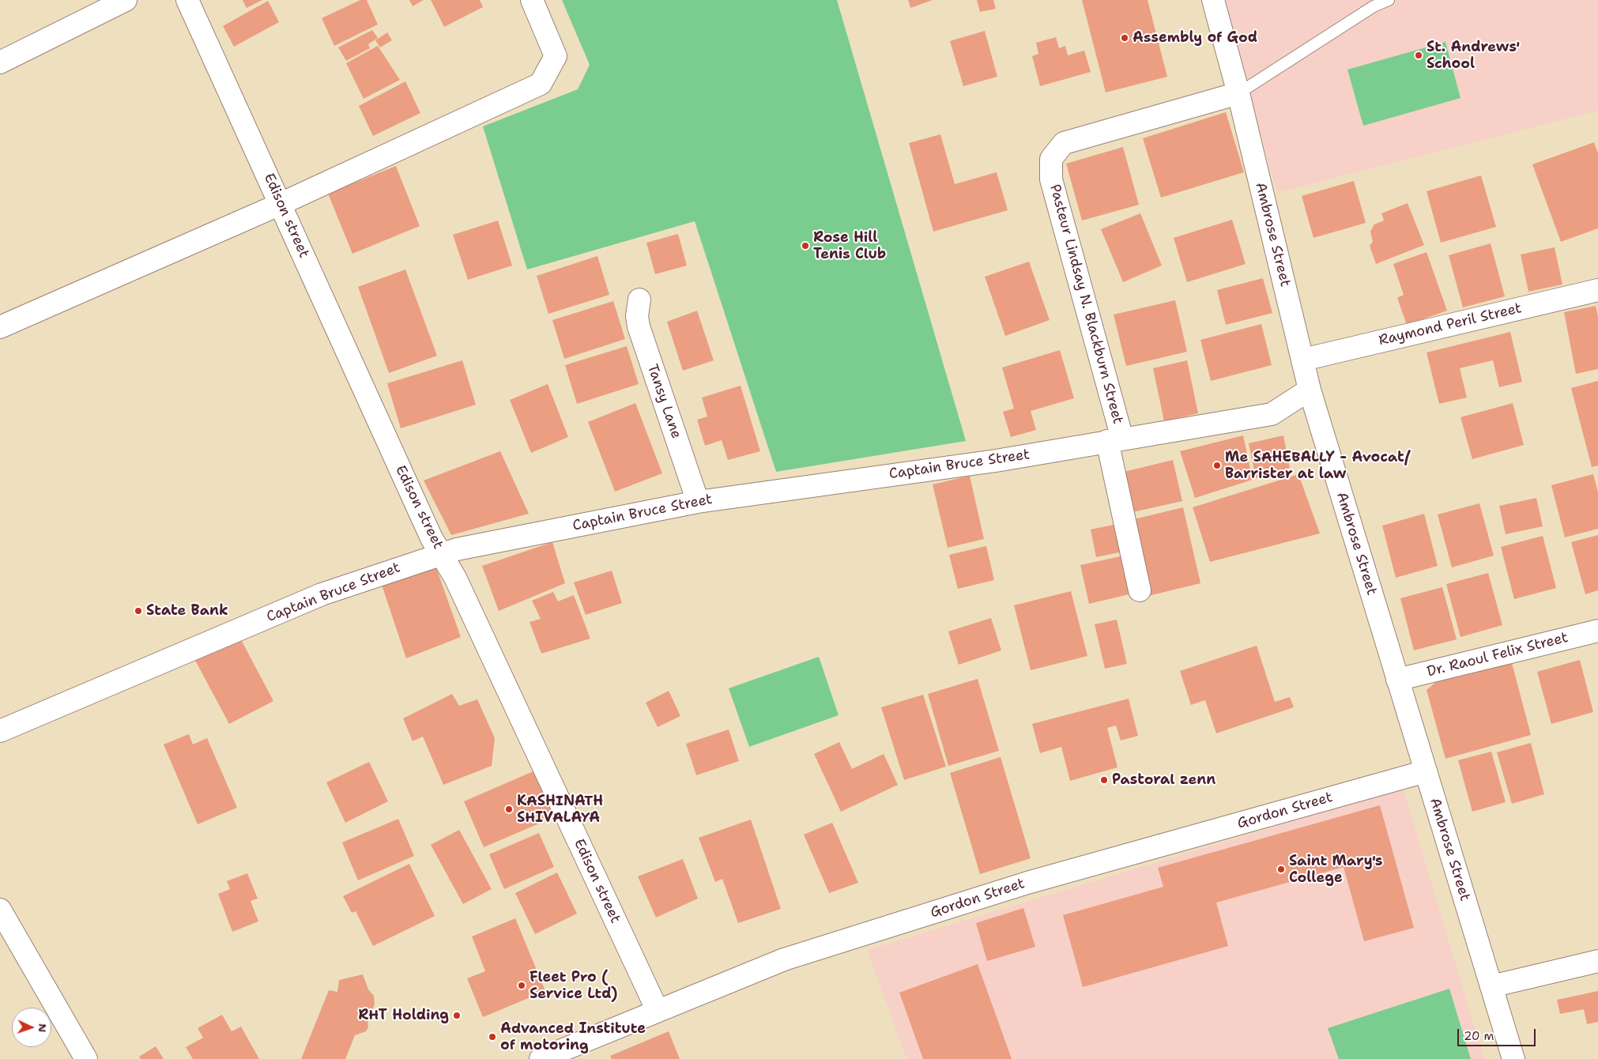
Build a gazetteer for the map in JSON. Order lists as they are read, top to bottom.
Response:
{
  "streets": {
    "street": [
      "Edison street",
      "Ambrose Street",
      "Pasteur Lindsay N. Blackburn Street",
      "Raymond Peril Street",
      "Tansy Lane",
      "Captain Bruce Street",
      "Dr. Raoul Felix Street",
      "Gordon Street"
    ]
  },
  "crossings": [
    ["Edison street", "Captain Bruce Street"],
    ["Edison street", "Gordon Street"],
    ["Ambrose Street", "Pasteur Lindsay N. Blackburn Street"],
    ["Ambrose Street", "Raymond Peril Street"],
    ["Ambrose Street", "Captain Bruce Street"],
    ["Ambrose Street", "Dr. Raoul Felix Street"],
    ["Ambrose Street", "Gordon Street"],
    ["Pasteur Lindsay N. Blackburn Street", "Captain Bruce Street"],
    ["Tansy Lane", "Captain Bruce Street"]
  ],
  "places": [
    "Assembly of God",
    "St. Andrews' School",
    "Rose Hill Tenis Club",
    "Me SAHEBALLY - Avocat/ Barrister at law",
    "State Bank",
    "Pastoral zenn",
    "KASHINATH SHIVALAYA",
    "Saint Mary's College",
    "Fleet Pro ( Service Ltd)",
    "RHT Holding",
    "Advanced Institute of motoring"
  ],
  "scale_bar": "20 m",
  "north": "right"
}
